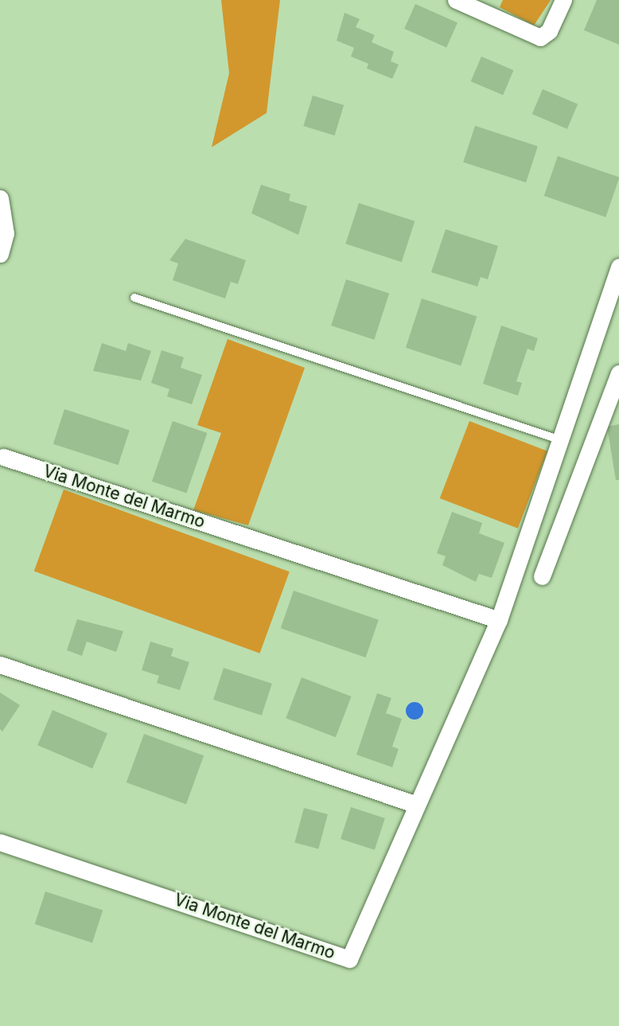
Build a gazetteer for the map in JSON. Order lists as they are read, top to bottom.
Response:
{
  "streets": {
    "street": ["Via Monte del Marmo"]
  }
}
